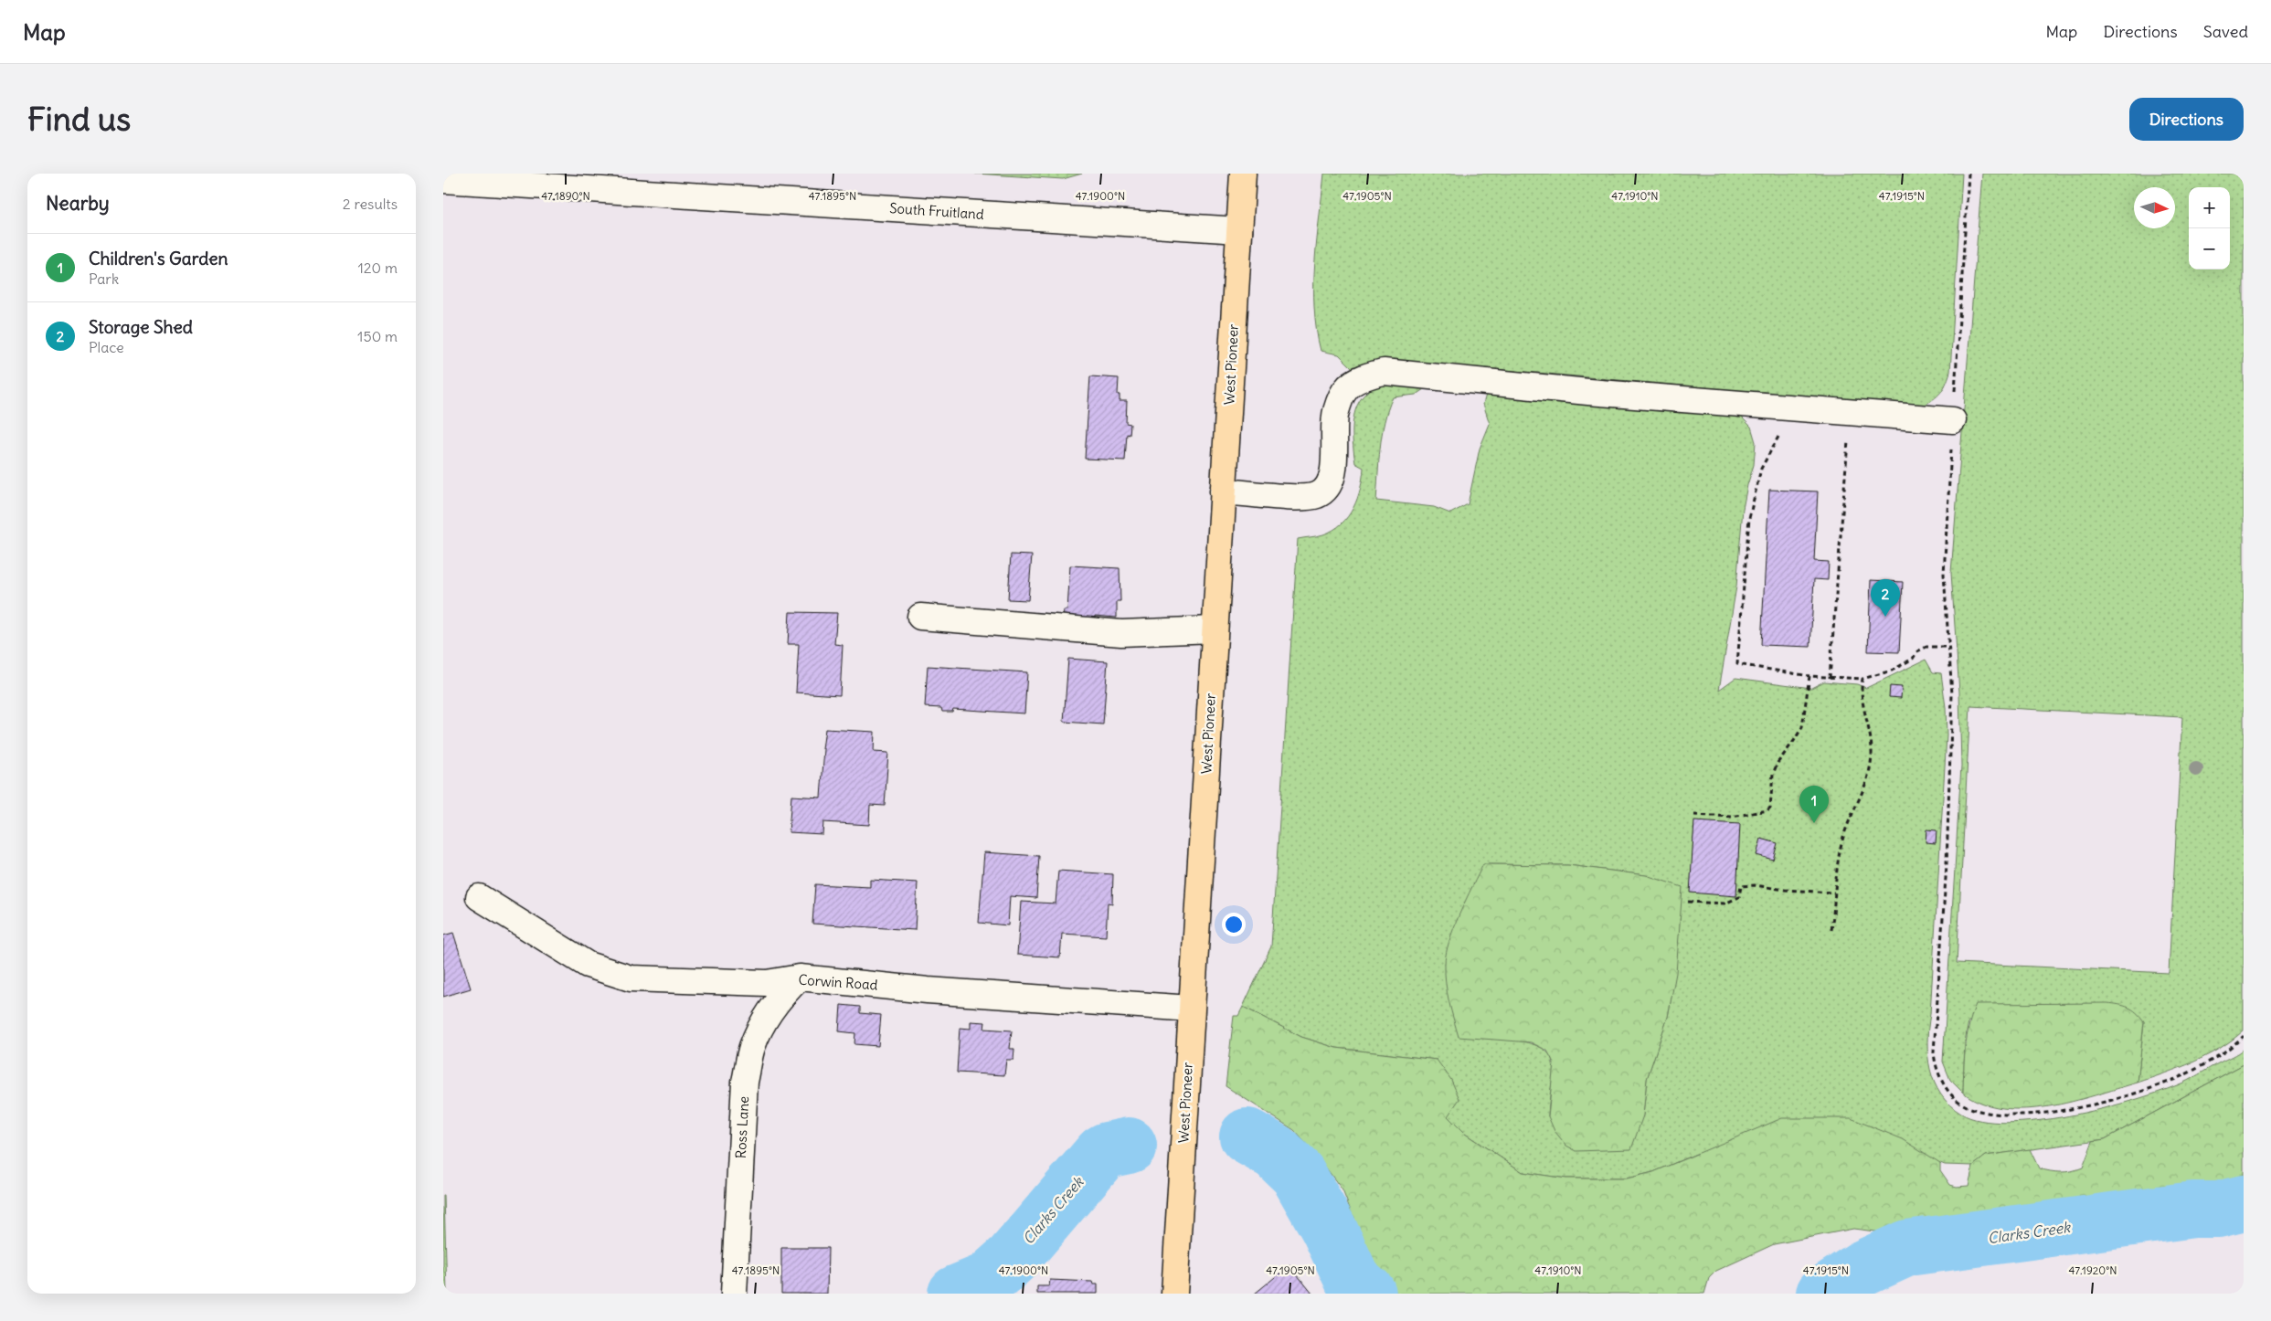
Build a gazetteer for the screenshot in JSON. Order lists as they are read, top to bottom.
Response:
{
  "streets": {
    "main road": ["West Pioneer"],
    "street": ["South Fruitland", "Corwin Road", "Ross Lane"]
  },
  "crossings": [
    ["South Fruitland", "West Pioneer"],
    ["West Pioneer", "Corwin Road"],
    ["Corwin Road", "Ross Lane"]
  ],
  "water": ["Clarks Creek"],
  "north": "right",
  "page": {
    "header": "Map",
    "nav": ["Map", "Directions", "Saved"],
    "buttons": "Directions",
    "title": "Find us",
    "heading": ["Nearby", "2 results"],
    "map_buttons": ["+", "−"],
    "list": [
      {
        "mark": "1",
        "name": "Children's Garden",
        "note": "Park",
        "value": "120 m"
      },
      {
        "mark": "2",
        "name": "Storage Shed",
        "note": "Place",
        "value": "150 m"
      }
    ],
    "pins": ["2", "1"]
  },
  "coordinates": [
    "47.1890°N",
    "47.1895°N",
    "47.1900°N",
    "47.1905°N",
    "47.1910°N",
    "47.1915°N",
    "47.1920°N"
  ]
}
